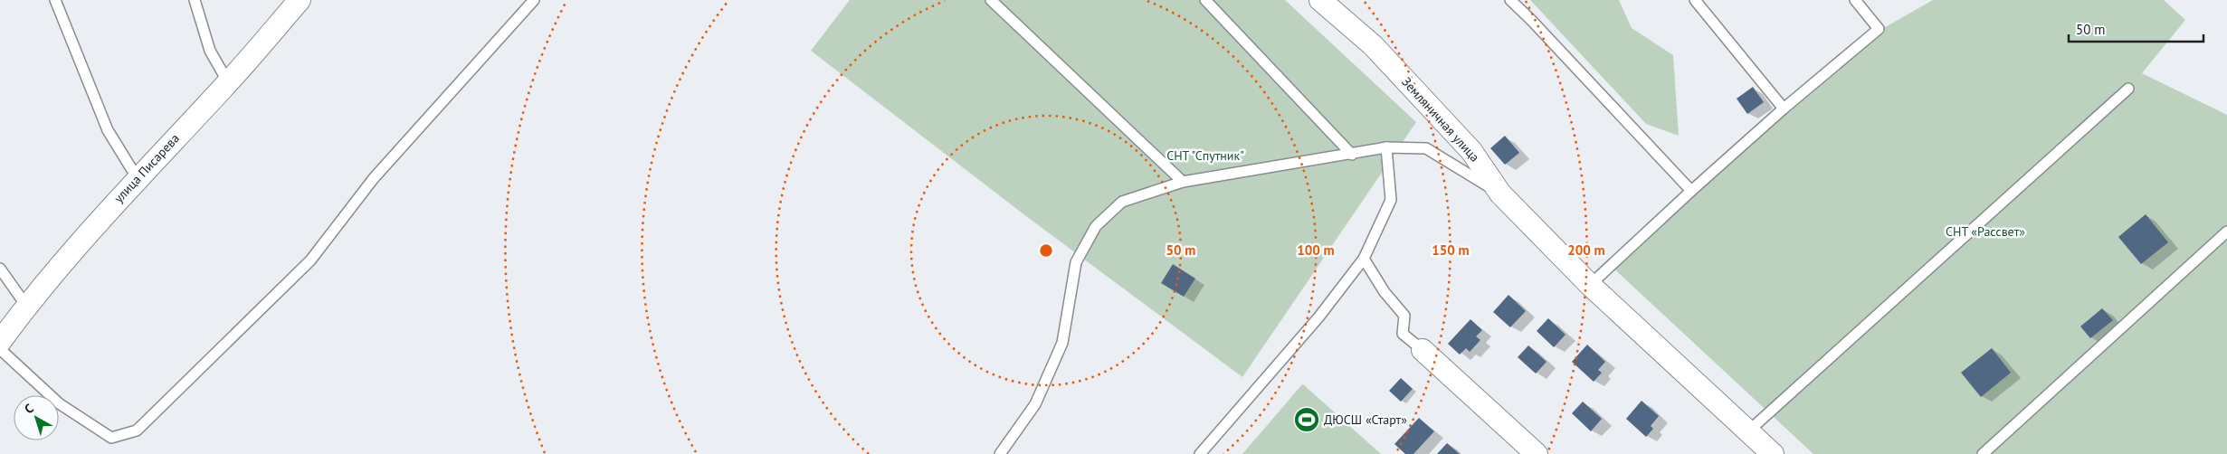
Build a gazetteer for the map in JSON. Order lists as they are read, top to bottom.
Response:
{
  "streets": {
    "street": ["Земляничная улица", "улица Писарева"]
  },
  "parks": ["СНТ \"Спутник\"", "СНТ «Рассвет»"],
  "places": {
    "sports": ["ДЮСШ «Старт»"]
  },
  "scale_bar": "50 m",
  "north": "top left",
  "rings": [
    "50 m",
    "100 m",
    "150 m",
    "200 m"
  ]
}
